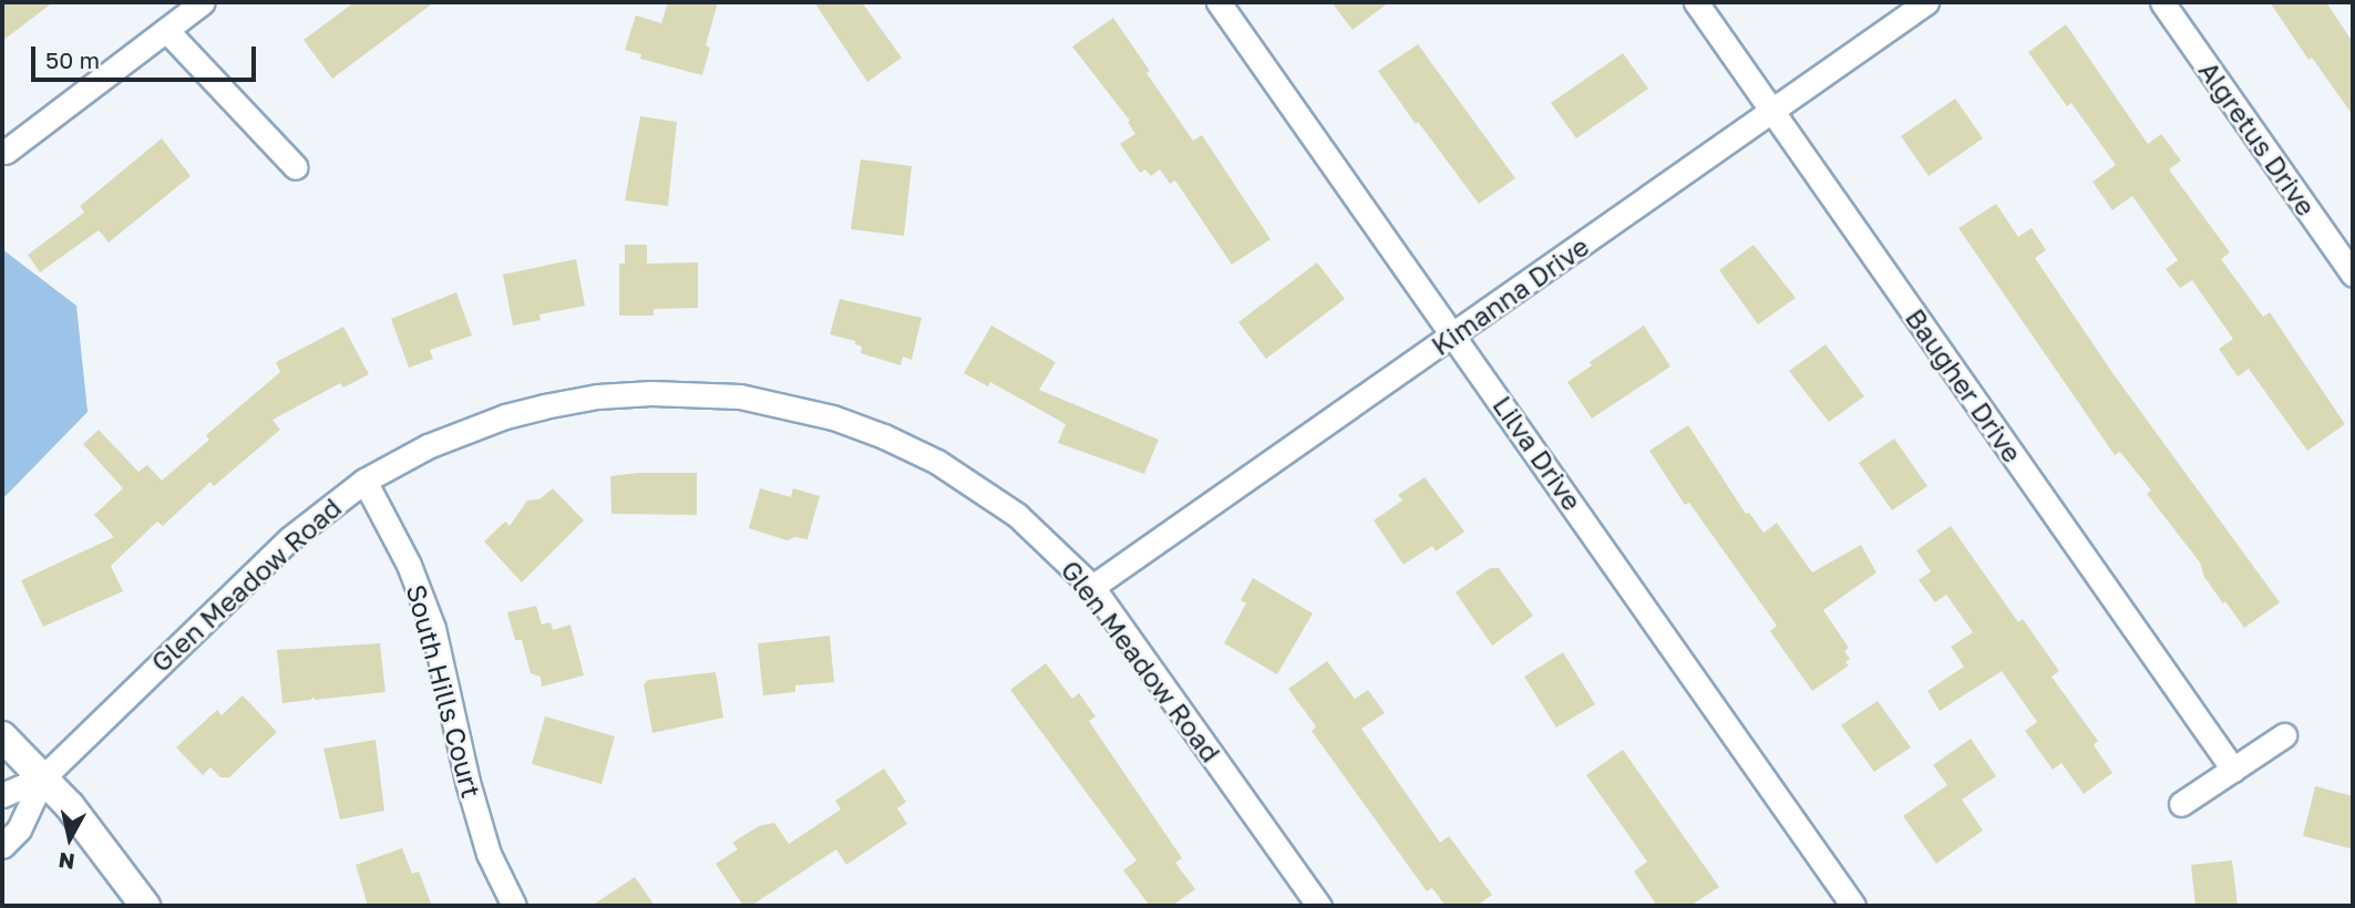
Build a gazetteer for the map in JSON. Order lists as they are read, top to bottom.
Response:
{
  "streets": {
    "street": [
      "Algretus Drive",
      "Kimanna Drive",
      "Baugher Drive",
      "Lilva Drive",
      "Glen Meadow Road",
      "South Hills Court"
    ]
  },
  "crossings": [
    ["Kimanna Drive", "Baugher Drive"],
    ["Kimanna Drive", "Lilva Drive"],
    ["Kimanna Drive", "Glen Meadow Road"],
    ["Glen Meadow Road", "South Hills Court"]
  ],
  "scale_bar": "50 m",
  "north": "bottom"
}
